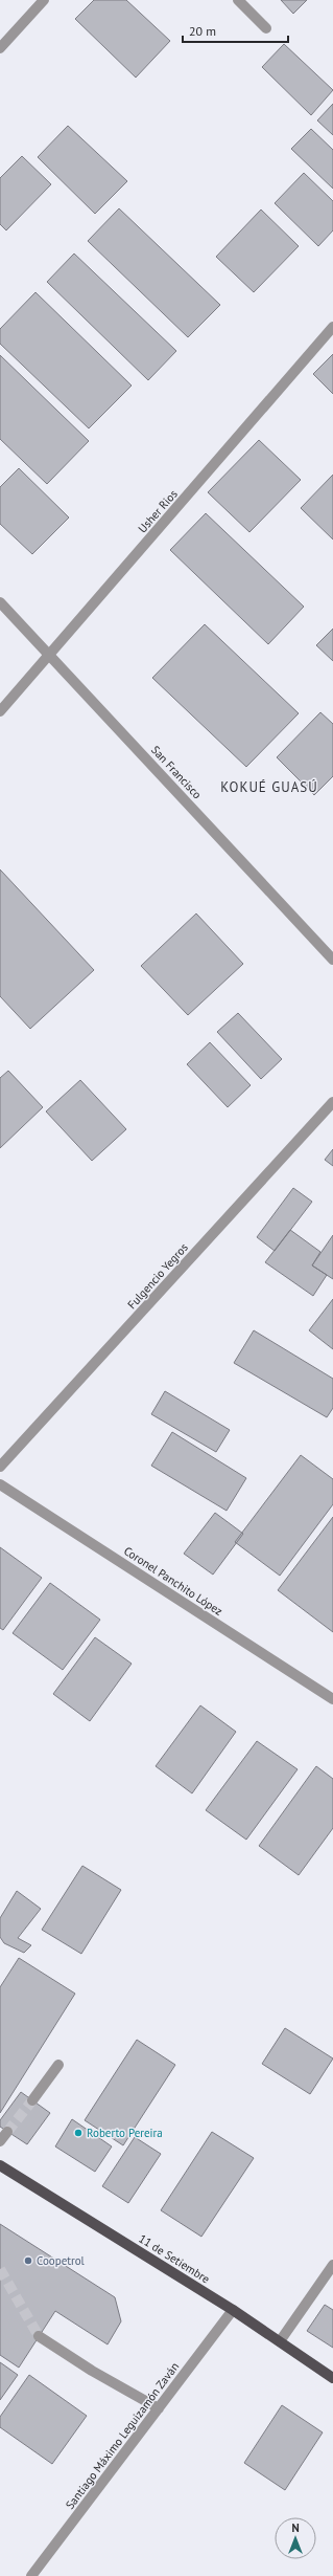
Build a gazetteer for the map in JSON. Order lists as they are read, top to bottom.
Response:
{
  "streets": {
    "main road": ["11 de Setiembre"],
    "street": [
      "Usher Rios",
      "San Francisco",
      "Fulgencio Yegros",
      "Coronel Panchito López",
      "Santiago Máximo Leguizamón Zaván"
    ]
  },
  "crossings": [
    ["Usher Rios", "San Francisco"],
    ["11 de Setiembre", "Santiago Máximo Leguizamón Zaván"]
  ],
  "districts": ["KOKUÉ GUASÚ"],
  "places": ["Roberto Pereira", "Coopetrol"],
  "scale_bar": "20 m",
  "north": "top"
}
